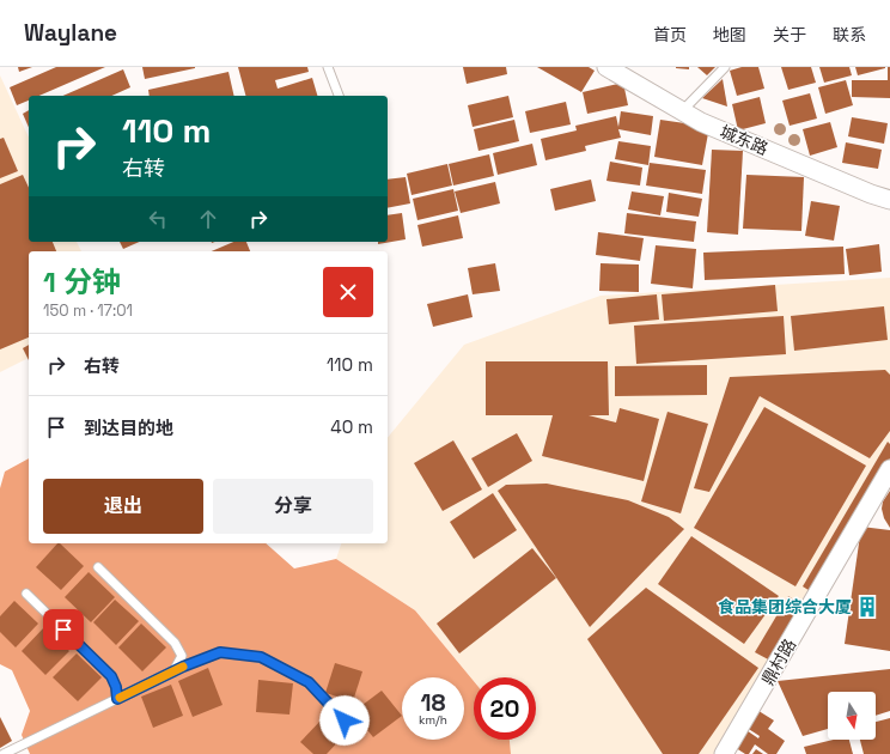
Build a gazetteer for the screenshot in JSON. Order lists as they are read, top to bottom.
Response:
{
  "streets": {
    "street": ["城东路", "鼎村路"]
  },
  "places": {
    "building": ["食品集团综合大厦"]
  },
  "north": "bottom",
  "page": {
    "header": "Waylane",
    "nav": [
      "首页",
      "地图",
      "关于",
      "联系"
    ],
    "turn": ["110 m", "右转"],
    "heading": ["1 分钟", "150 m · 17:01"],
    "list": [
      {
        "name": "右转",
        "value": "110 m"
      },
      {
        "name": "到达目的地",
        "value": "40 m"
      }
    ],
    "buttons": ["退出", "分享"],
    "speed": "18 km/h",
    "limit": "20"
  }
}
